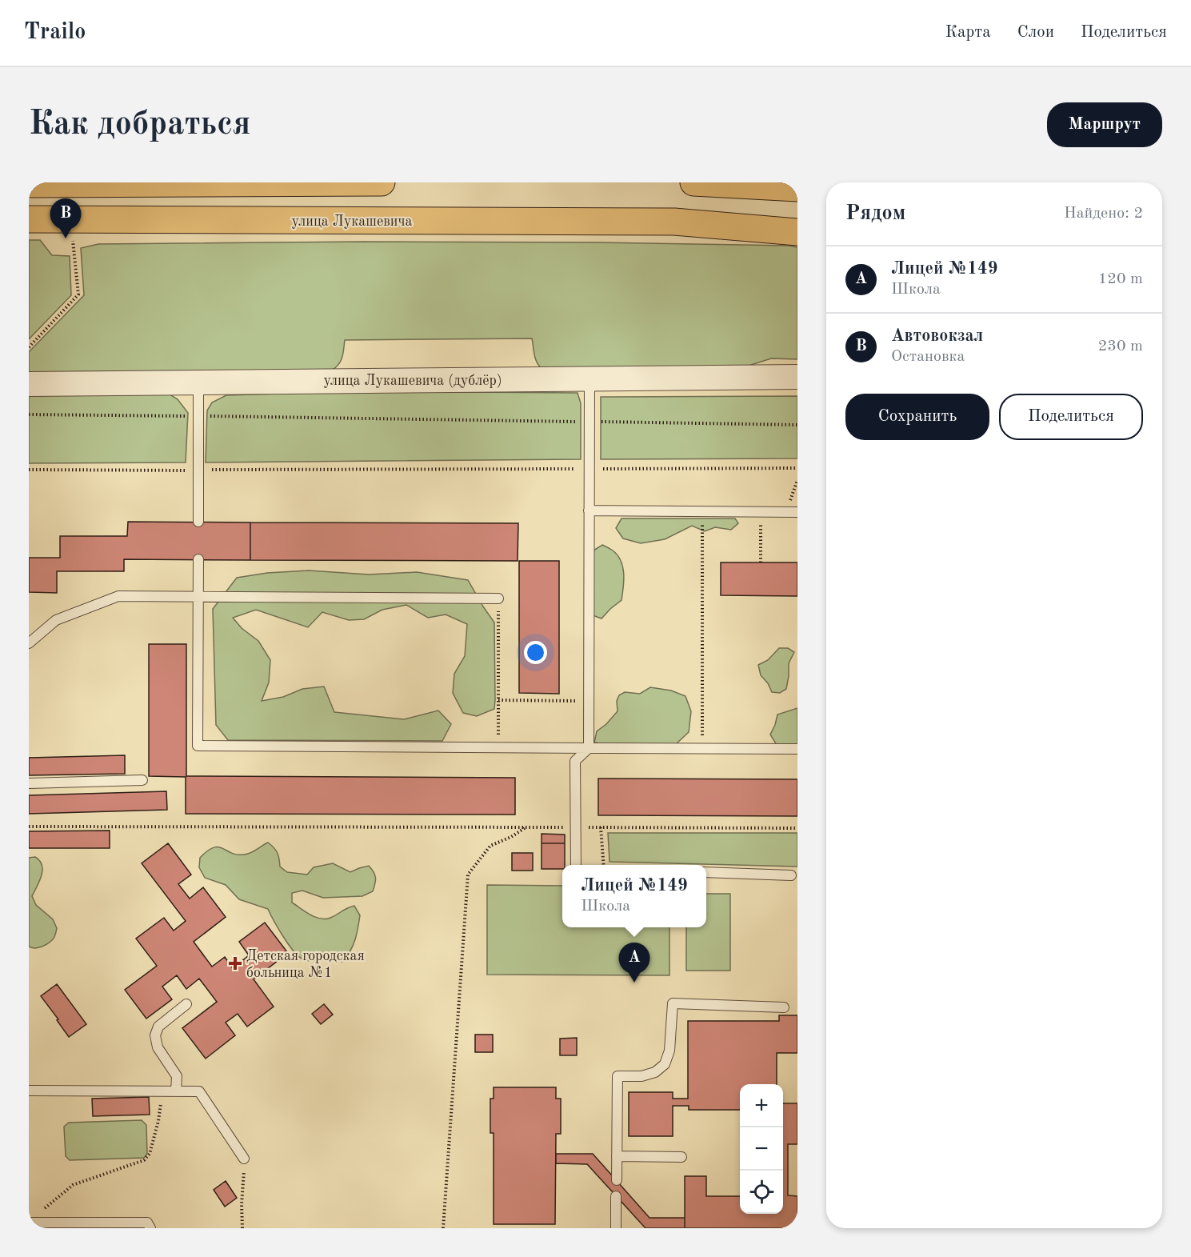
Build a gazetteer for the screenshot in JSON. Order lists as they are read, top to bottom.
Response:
{
  "streets": {
    "main road": ["улица Лукашевича"],
    "street": ["улица Лукашевича (дублёр)"]
  },
  "places": {
    "health": ["Детская городская больница №1"]
  },
  "page": {
    "header": "Trailo",
    "nav": ["Карта", "Слои", "Поделиться"],
    "buttons": [
      "Маршрут",
      ["Сохранить", "Поделиться"]
    ],
    "title": "Как добраться",
    "heading": ["Рядом", "Найдено: 2"],
    "pins": ["B", "A"],
    "list": [
      {
        "mark": "A",
        "name": "Лицей №149",
        "note": "Школа",
        "value": "120 m"
      },
      {
        "mark": "B",
        "name": "Автовокзал",
        "note": "Остановка",
        "value": "230 m"
      }
    ],
    "popup": ["Лицей №149", "Школа"],
    "map_buttons": ["+", "−"]
  }
}
